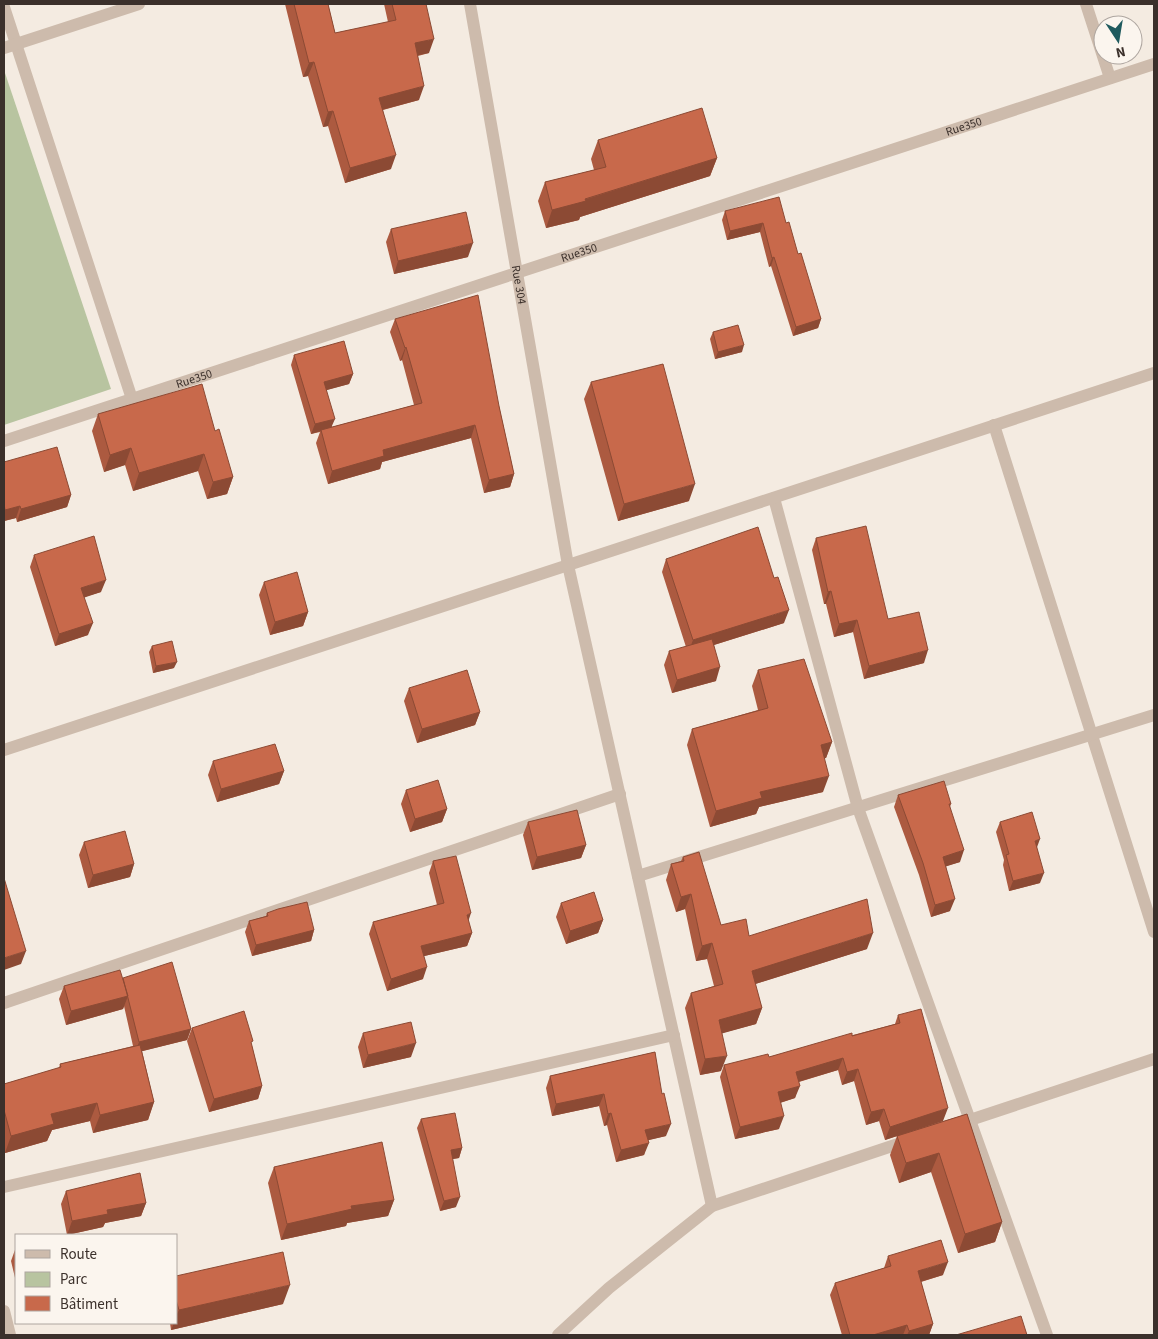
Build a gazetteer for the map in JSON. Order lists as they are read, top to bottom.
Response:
{
  "streets": {
    "street": ["Rue350", "Rue 304"]
  },
  "crossings": [
    ["Rue350", "Rue 304"]
  ],
  "legend": ["Route", "Parc", "Bâtiment"],
  "north": "bottom"
}
